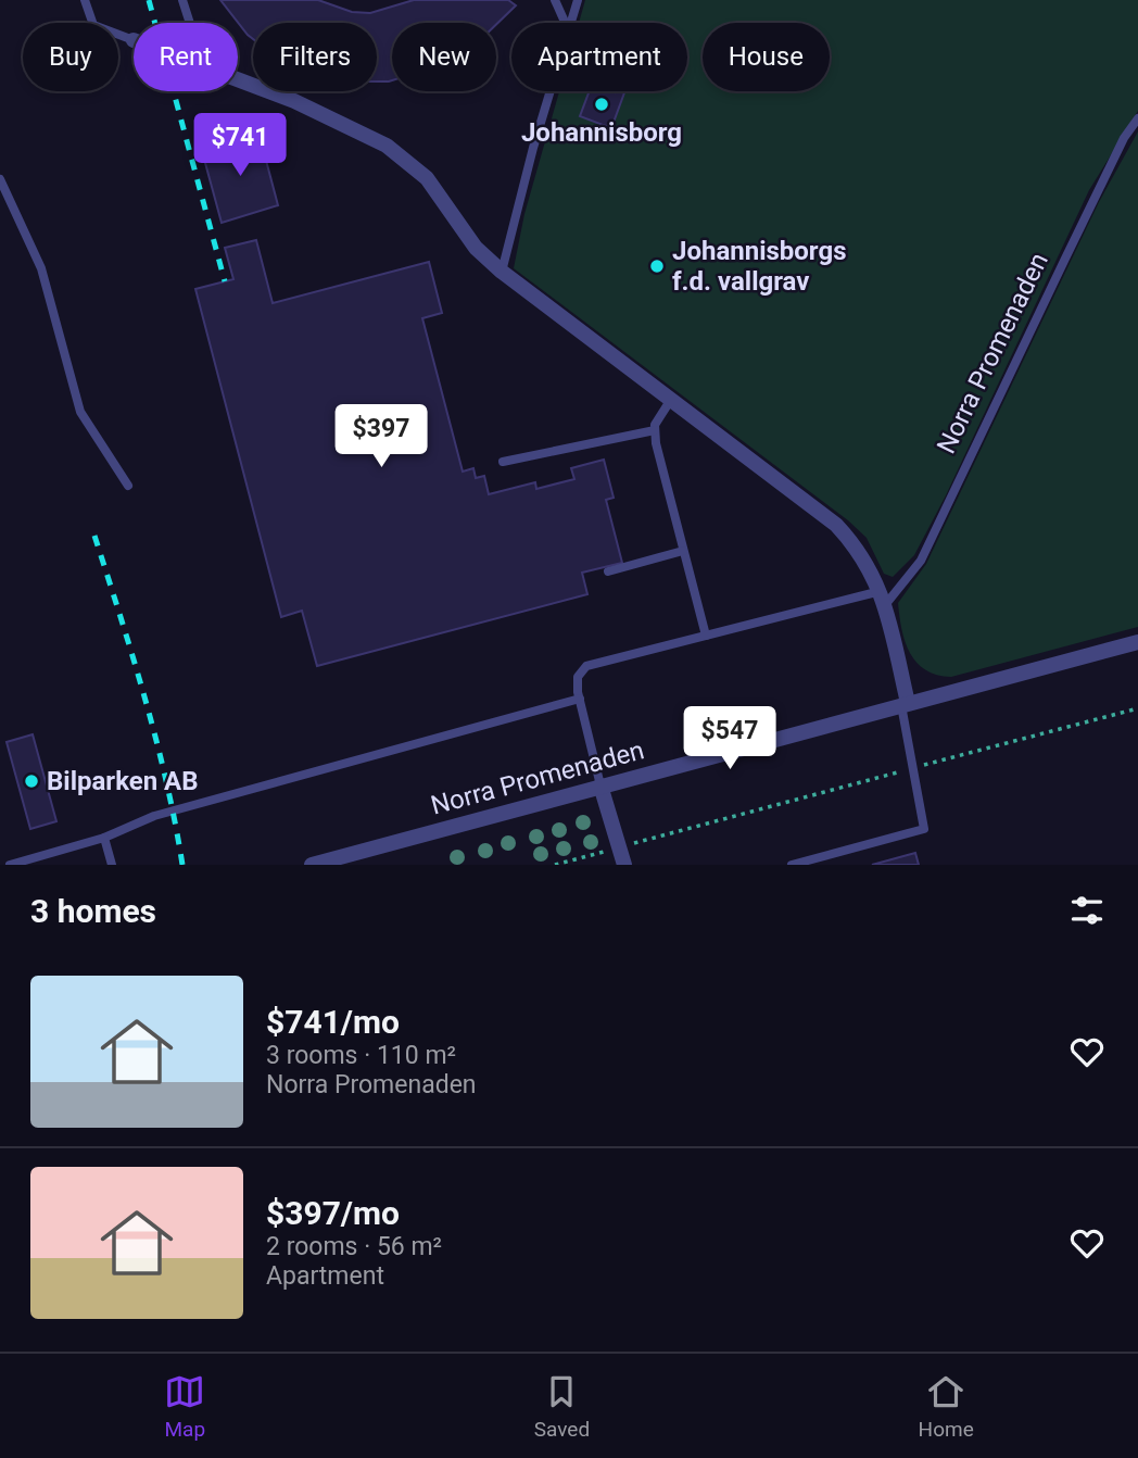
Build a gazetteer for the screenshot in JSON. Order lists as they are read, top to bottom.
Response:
{
  "streets": {
    "street": ["Norra Promenaden"]
  },
  "places": ["Johannisborg", "Johannisborgs f.d. vallgrav", "Bilparken AB"],
  "page": {
    "chip": [
      "Buy",
      "Rent",
      "Filters",
      "New",
      "Apartment",
      "House"
    ],
    "price": ["$741", "$397", "$547"],
    "heading": "3 homes",
    "list": [
      {
        "name": "$741/mo",
        "note": "3 rooms · 110 m² · Norra Promenaden"
      },
      {
        "name": "$397/mo",
        "note": "2 rooms · 56 m² · Apartment"
      }
    ],
    "tabs": ["Map", "Saved", "Home"]
  }
}
